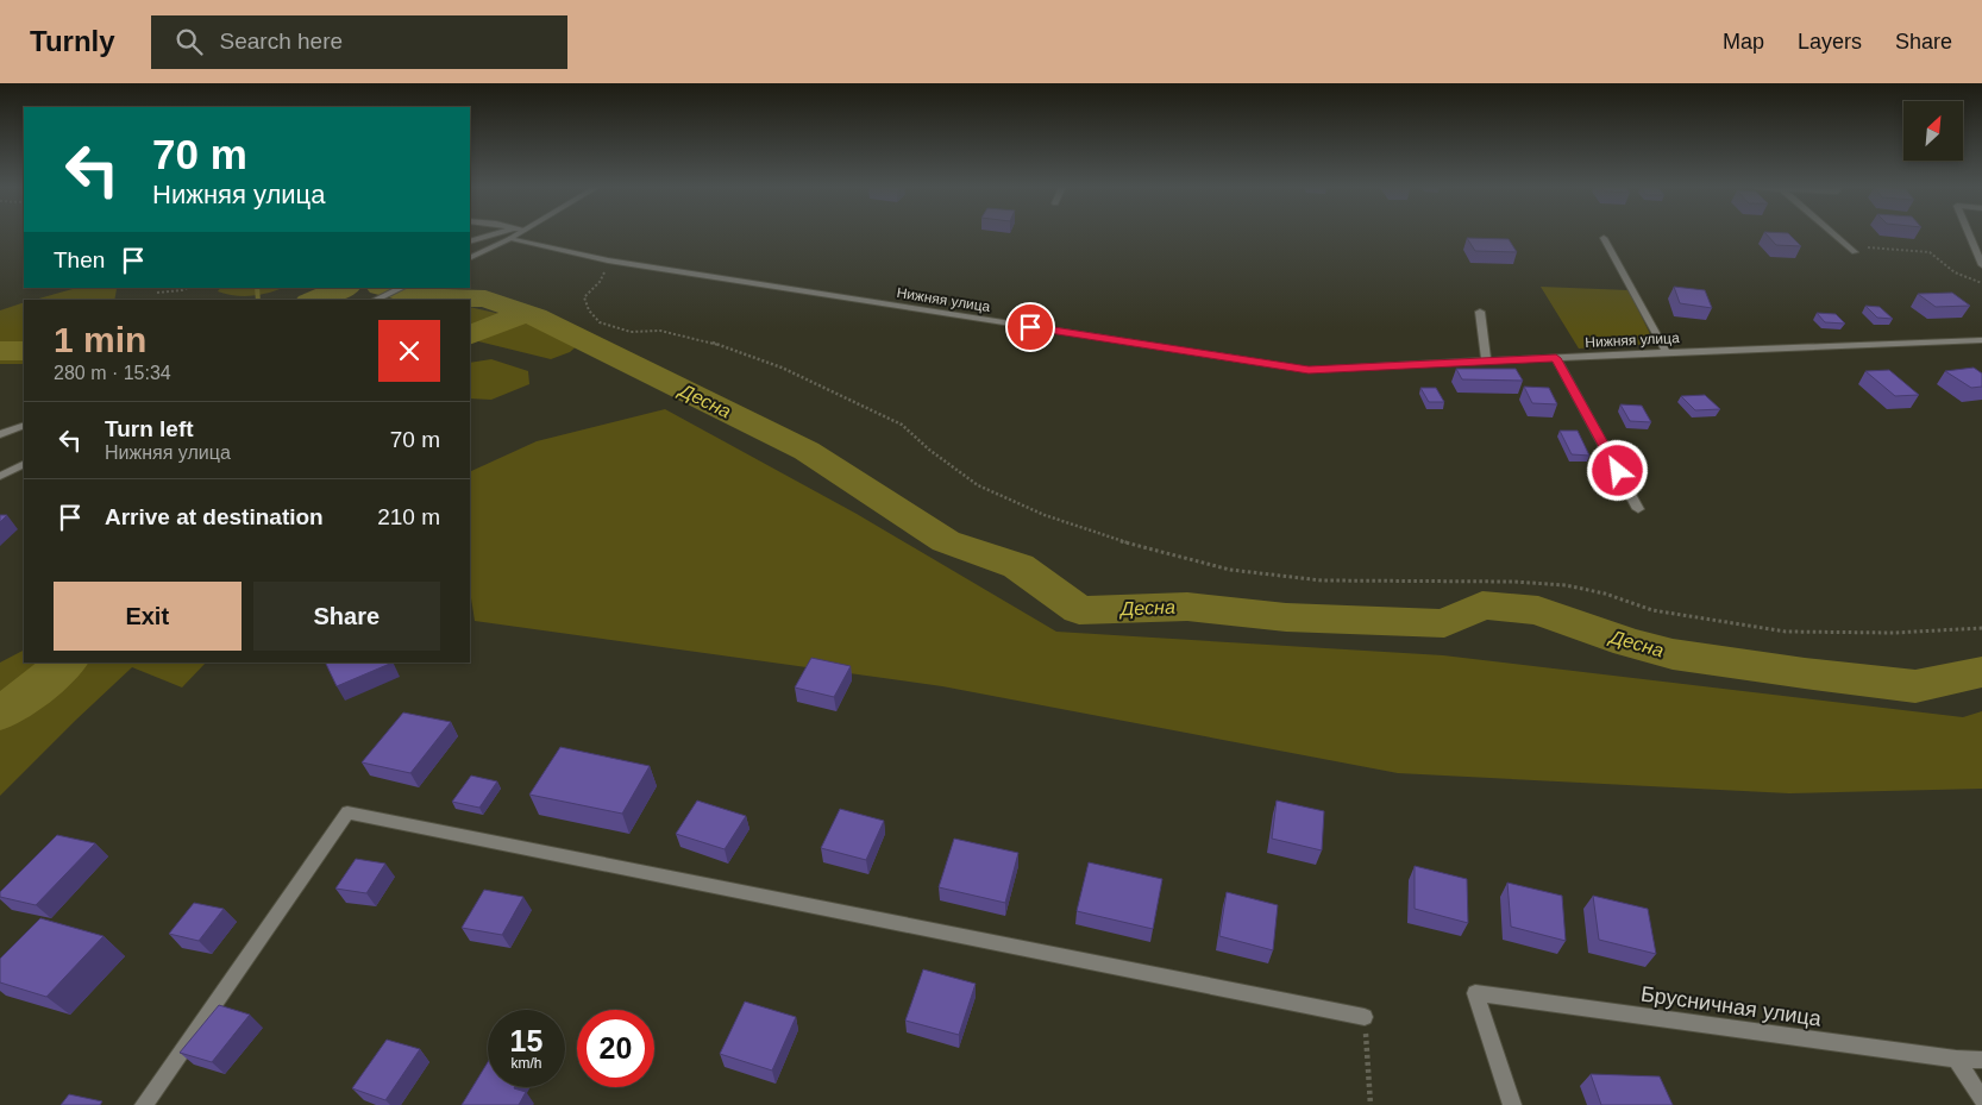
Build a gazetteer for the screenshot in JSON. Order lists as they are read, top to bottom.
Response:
{
  "streets": {
    "street": ["Нижняя улица", "Брусничная улица"]
  },
  "water": ["Десна"],
  "north": "top right",
  "page": {
    "header": "Turnly",
    "search": "Search here",
    "nav": ["Map", "Layers", "Share"],
    "turn": ["70 m", "Нижняя улица"],
    "then": "Then",
    "heading": ["1 min", "280 m · 15:34"],
    "list": [
      {
        "name": "Turn left",
        "note": "Нижняя улица",
        "value": "70 m"
      },
      {
        "name": "Arrive at destination",
        "value": "210 m"
      }
    ],
    "buttons": ["Exit", "Share"],
    "speed": "15 km/h",
    "limit": "20"
  }
}
